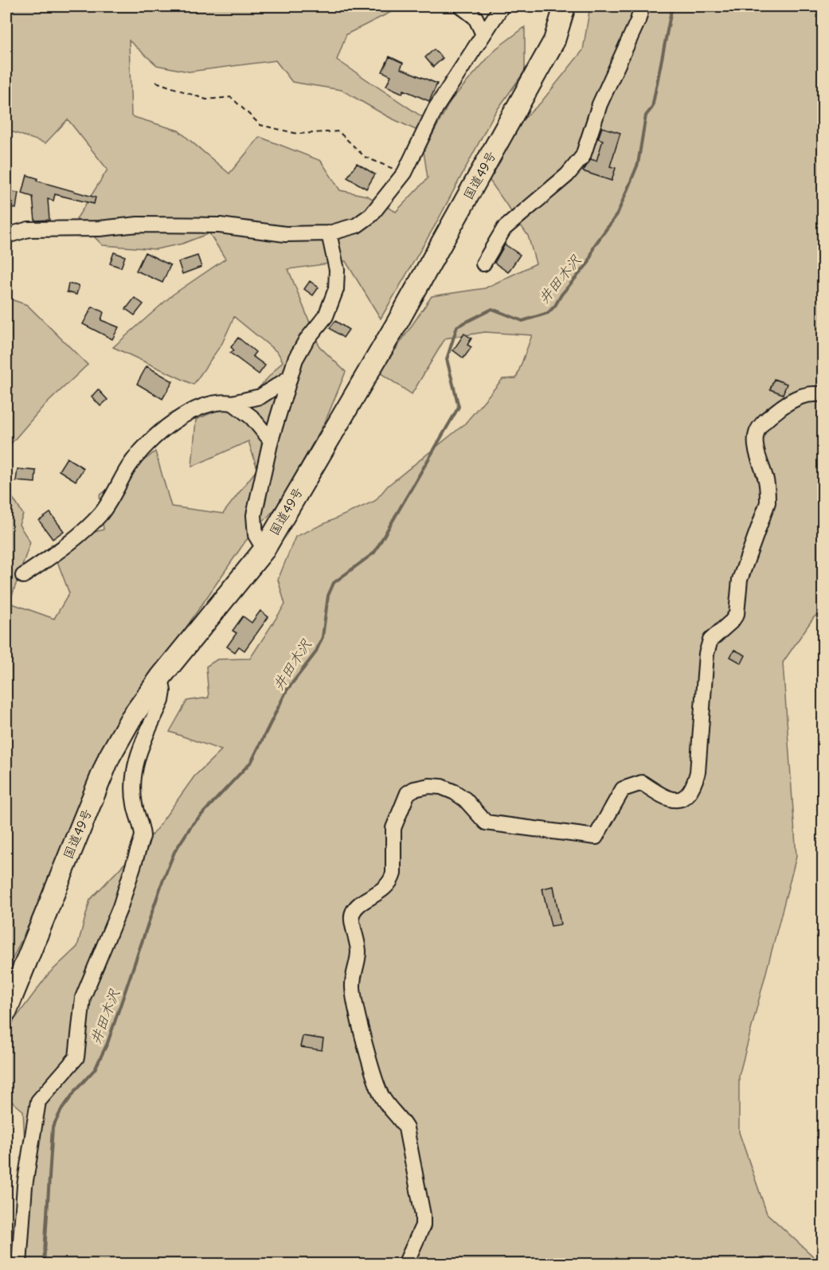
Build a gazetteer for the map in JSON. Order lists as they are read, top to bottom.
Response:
{
  "streets": {
    "highway": ["国道49号"]
  },
  "water": ["井田木沢"]
}
